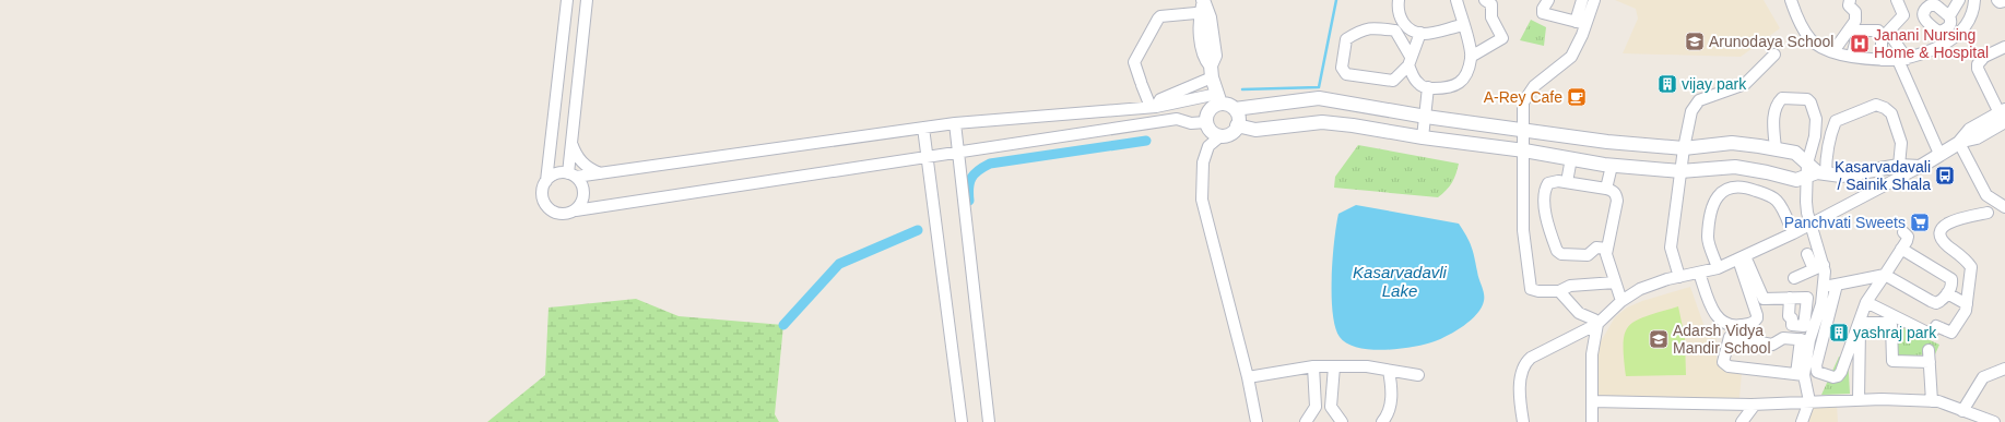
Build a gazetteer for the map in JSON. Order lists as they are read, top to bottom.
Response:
{
  "water": ["Kasarvadavli Lake"],
  "places": {
    "school or university": ["Arunodaya School", "Adarsh Vidya Mandir School"],
    "hospital": ["Janani Nursing Home & Hospital"],
    "building": ["vijay park", "yashraj park"],
    "cafe": ["A-Rey Cafe"],
    "bus stop": ["Kasarvadavali / Sainik Shala"],
    "supermarket": ["Panchvati Sweets"]
  }
}
